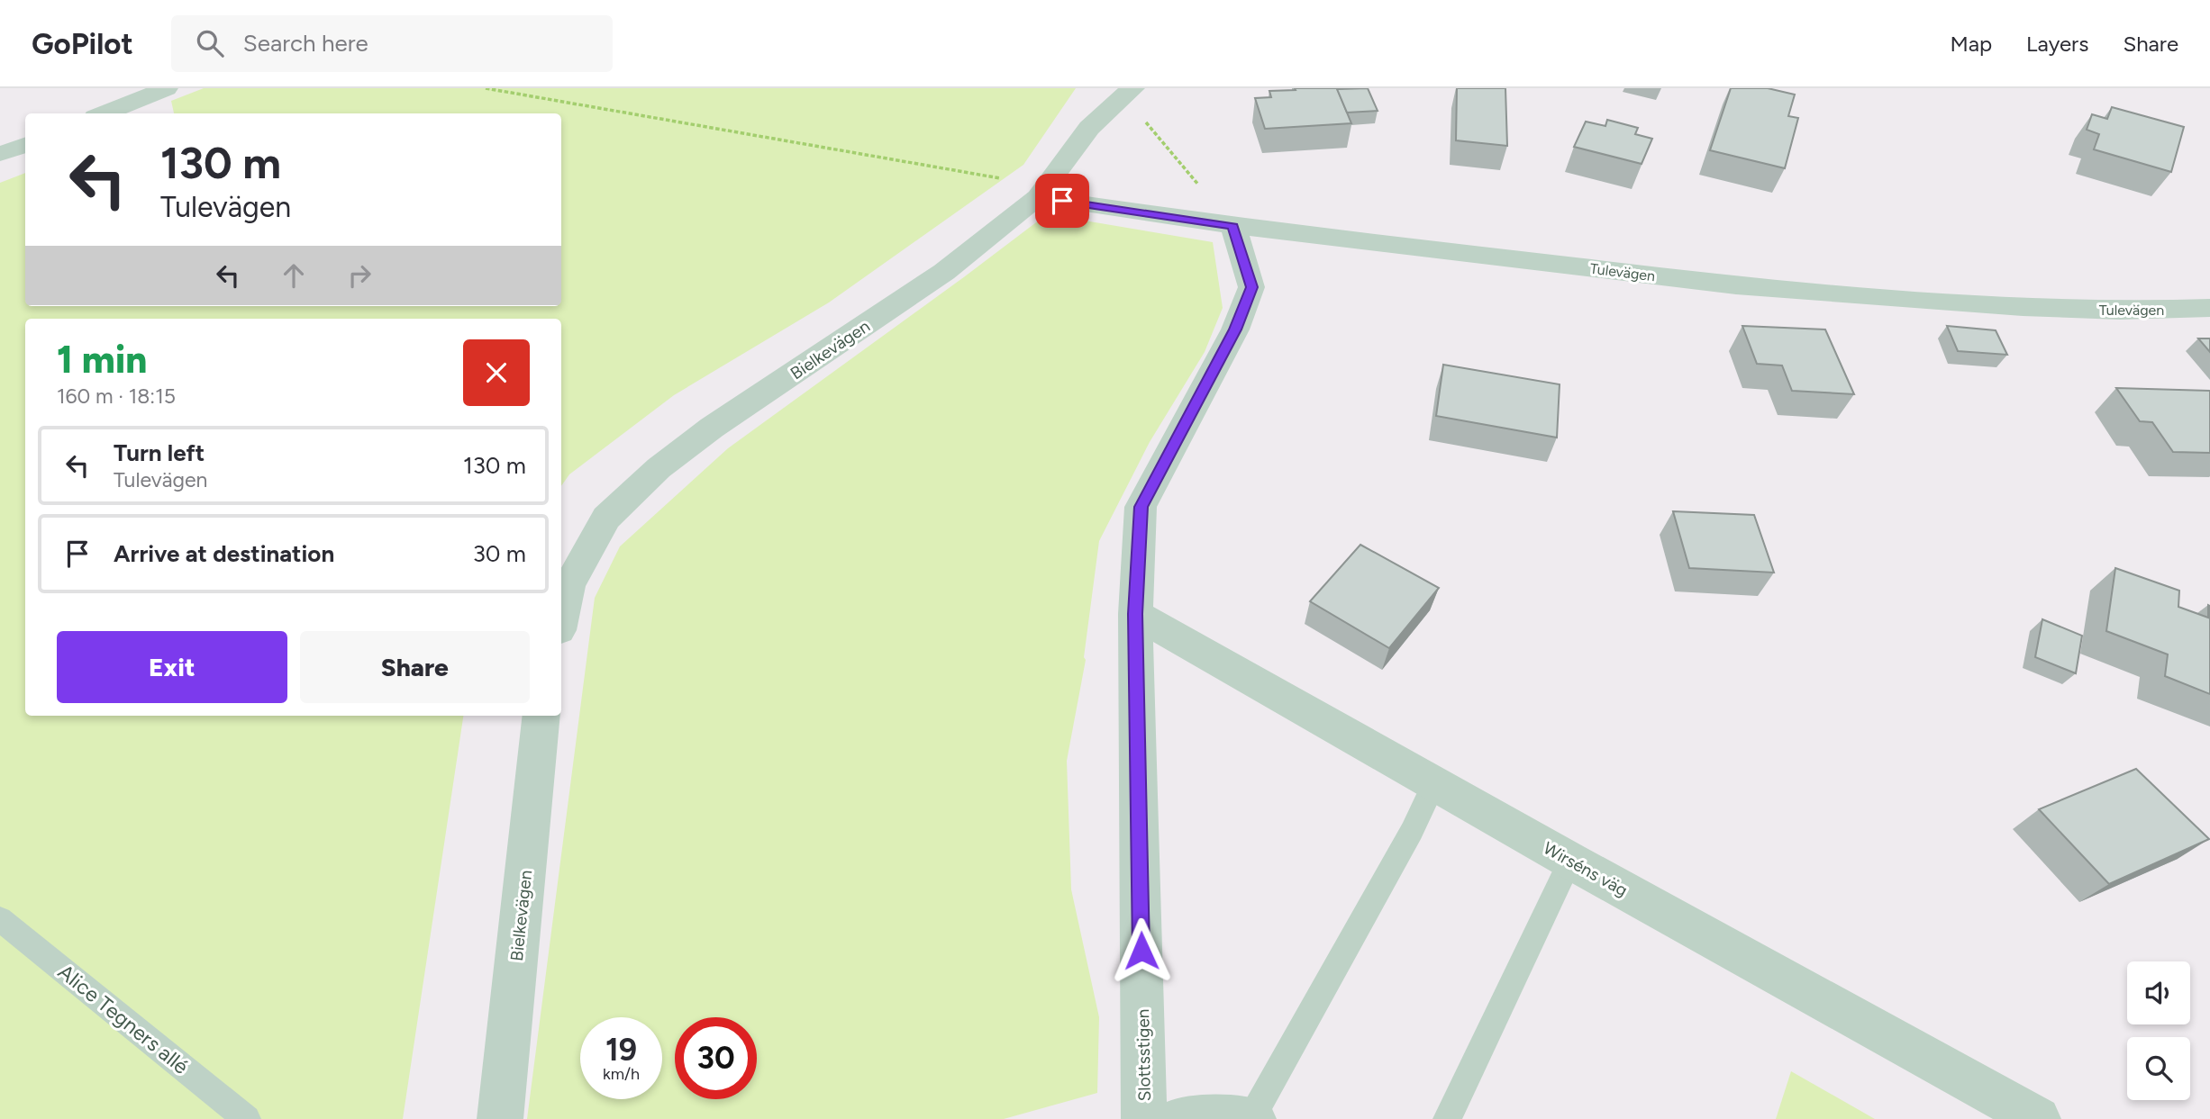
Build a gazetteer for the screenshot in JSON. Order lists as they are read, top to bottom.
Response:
{
  "streets": {
    "street": [
      "Tulevägen",
      "Bielkevägen",
      "Wirséns väg",
      "Slottsstigen"
    ],
    "lane": ["Alice Tegners allé"]
  },
  "crossings": [
    ["Tulevägen", "Bielkevägen"],
    ["Tulevägen", "Slottsstigen"],
    ["Wirséns väg", "Slottsstigen"]
  ],
  "page": {
    "header": "GoPilot",
    "search": "Search here",
    "nav": ["Map", "Layers", "Share"],
    "turn": ["130 m", "Tulevägen"],
    "heading": ["1 min", "160 m · 18:15"],
    "list": [
      {
        "name": "Turn left",
        "note": "Tulevägen",
        "value": "130 m"
      },
      {
        "name": "Arrive at destination",
        "value": "30 m"
      }
    ],
    "buttons": ["Exit", "Share"],
    "speed": "19 km/h",
    "limit": "30"
  }
}
